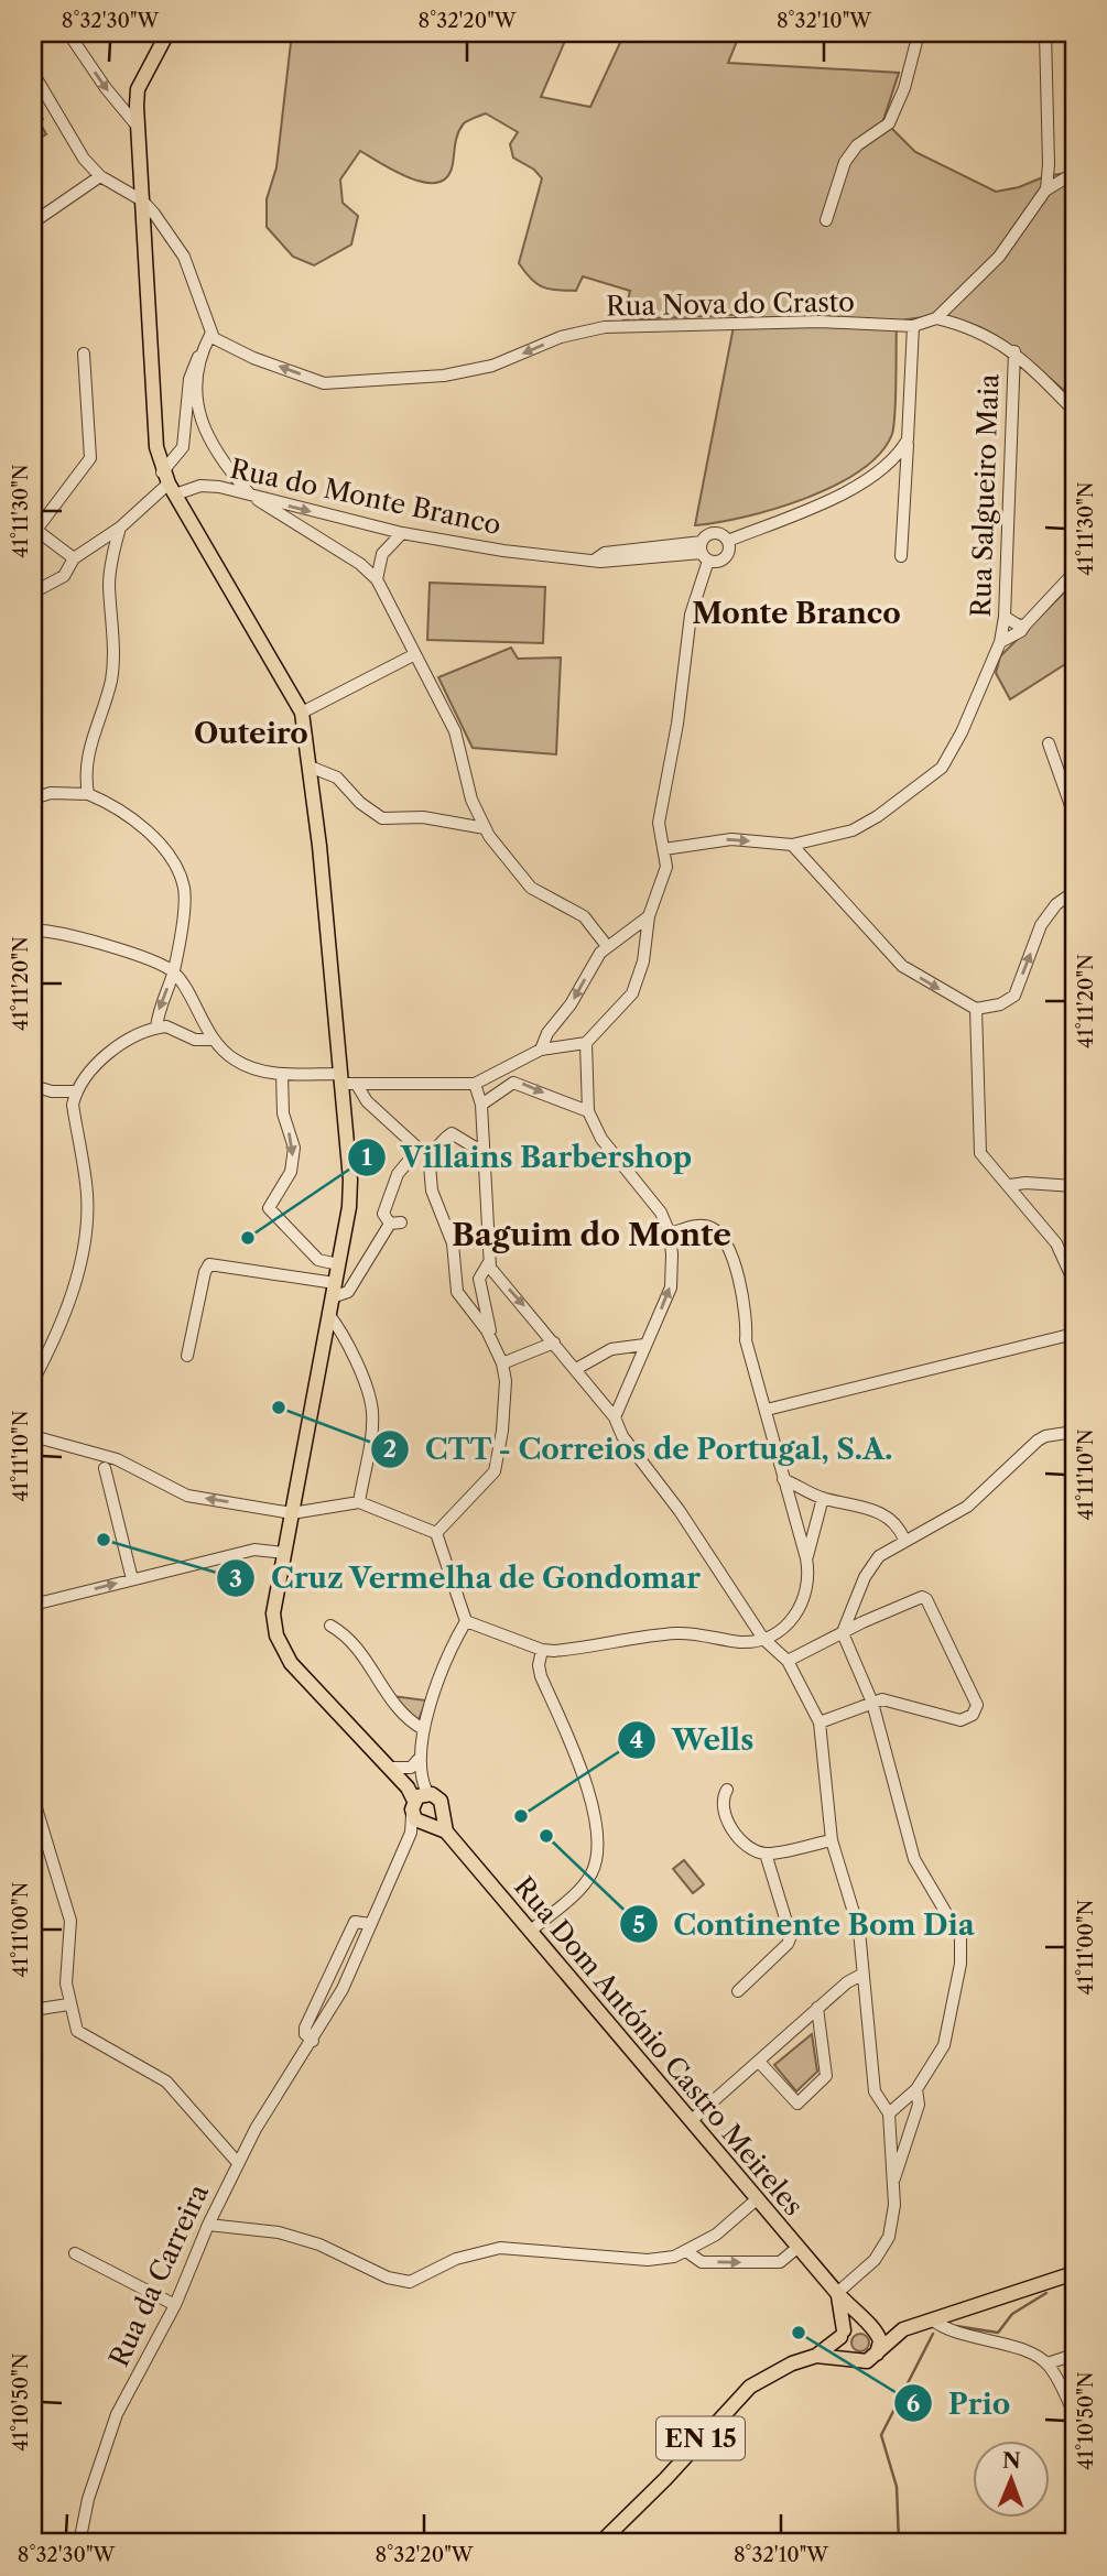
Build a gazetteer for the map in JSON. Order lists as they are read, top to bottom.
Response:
{
  "streets": {
    "main road": ["Rua Dom António Castro Meireles", "EN 15"],
    "street": [
      "Rua Nova do Crasto",
      "Rua Salgueiro Maia",
      "Rua do Monte Branco",
      "Rua da Carreira"
    ]
  },
  "crossings": [
    ["Rua Dom António Castro Meireles", "Rua da Carreira"],
    ["Rua Dom António Castro Meireles", "EN 15"]
  ],
  "one_way": ["Rua Nova do Crasto"],
  "districts": ["Monte Branco", "Outeiro", "Baguim do Monte"],
  "places": [
    "Villains Barbershop",
    "CTT - Correios de Portugal, S.A.",
    "Cruz Vermelha de Gondomar",
    "Wells",
    "Continente Bom Dia",
    "Prio"
  ],
  "north": "top",
  "coordinates": [
    "8°32'30\"W",
    "8°32'20\"W",
    "8°32'10\"W",
    "41°11'30\"N",
    "41°11'20\"N",
    "41°11'10\"N",
    "41°11'00\"N",
    "41°10'50\"N"
  ]
}
